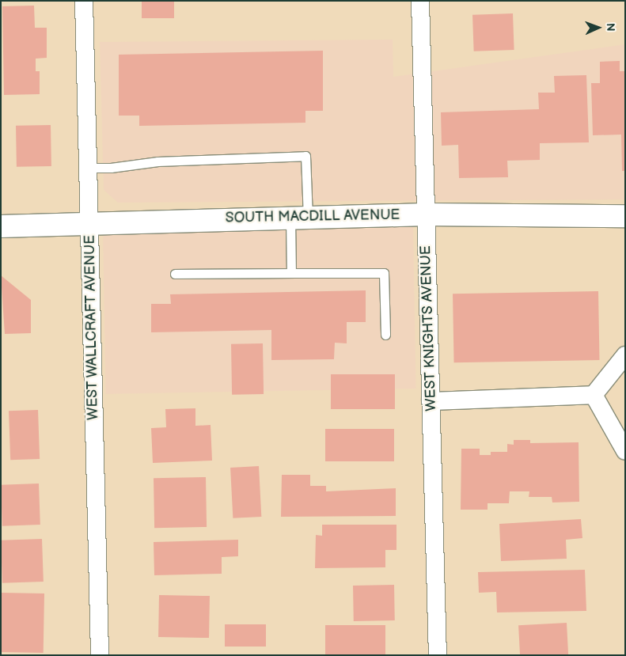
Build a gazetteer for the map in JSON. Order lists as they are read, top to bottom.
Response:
{
  "streets": {
    "street": ["SOUTH MACDILL AVENUE", "WEST WALLCRAFT AVENUE", "WEST KNIGHTS AVENUE"]
  },
  "crossings": [
    ["SOUTH MACDILL AVENUE", "WEST WALLCRAFT AVENUE"],
    ["SOUTH MACDILL AVENUE", "WEST KNIGHTS AVENUE"]
  ],
  "north": "right"
}
